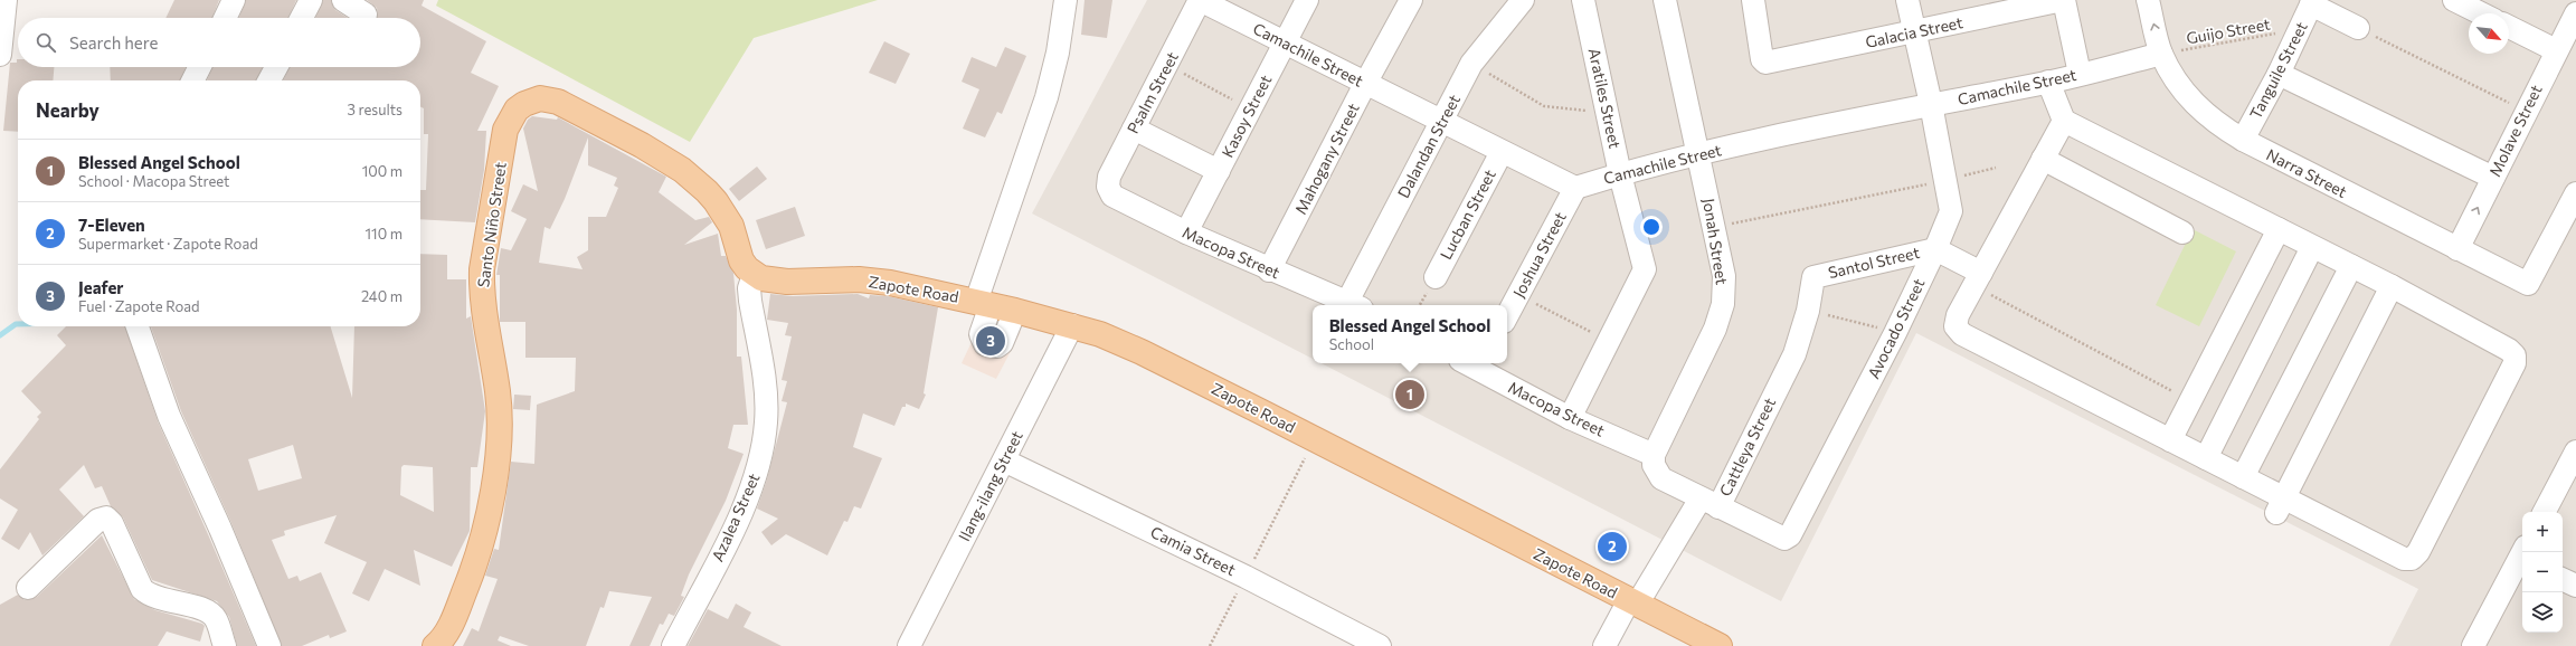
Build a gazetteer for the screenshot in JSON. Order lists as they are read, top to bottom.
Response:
{
  "streets": {
    "main road": ["Santo Niño Street", "Zapote Road"],
    "street": [
      "Galacia Street",
      "Camachile Street",
      "Tanguile Street",
      "Psalm Street",
      "Aratiles Street",
      "Kasoy Street",
      "Molave Street",
      "Dalandan Street",
      "Mahogany Street",
      "Narra Street",
      "Lucban Street",
      "Jonah Street",
      "Macopa Street",
      "Joshua Street",
      "Santol Street",
      "Avocado Street",
      "Cattleya Street",
      "Ilang-ilang Street",
      "Azalea Street",
      "Camia Street"
    ],
    "path": ["Guijo Street"]
  },
  "crossings": [
    ["Guijo Street", "Camachile Street"],
    ["Guijo Street", "Tanguile Street"],
    ["Guijo Street", "Narra Street"],
    ["Galacia Street", "Avocado Street"],
    ["Camachile Street", "Psalm Street"],
    ["Camachile Street", "Aratiles Street"],
    ["Camachile Street", "Kasoy Street"],
    ["Camachile Street", "Dalandan Street"],
    ["Camachile Street", "Mahogany Street"],
    ["Camachile Street", "Narra Street"],
    ["Camachile Street", "Lucban Street"],
    ["Camachile Street", "Jonah Street"],
    ["Camachile Street", "Joshua Street"],
    ["Camachile Street", "Avocado Street"],
    ["Tanguile Street", "Narra Street"],
    ["Psalm Street", "Macopa Street"],
    ["Aratiles Street", "Macopa Street"],
    ["Kasoy Street", "Macopa Street"],
    ["Molave Street", "Narra Street"],
    ["Dalandan Street", "Macopa Street"],
    ["Mahogany Street", "Macopa Street"],
    ["Santo Niño Street", "Zapote Road"],
    ["Santo Niño Street", "Azalea Street"],
    ["Jonah Street", "Macopa Street"],
    ["Santol Street", "Avocado Street"],
    ["Santol Street", "Cattleya Street"],
    ["Zapote Road", "Cattleya Street"],
    ["Zapote Road", "Ilang-ilang Street"],
    ["Zapote Road", "Azalea Street"],
    ["Avocado Street", "Cattleya Street"],
    ["Ilang-ilang Street", "Camia Street"]
  ],
  "north": "bottom right",
  "page": {
    "search": "Search here",
    "heading": ["Nearby", "3 results"],
    "list": [
      {
        "mark": "1",
        "name": "Blessed Angel School",
        "note": "School · Macopa Street",
        "value": "100 m"
      },
      {
        "mark": "2",
        "name": "7-Eleven",
        "note": "Supermarket · Zapote Road",
        "value": "110 m"
      },
      {
        "mark": "3",
        "name": "Jeafer",
        "note": "Fuel · Zapote Road",
        "value": "240 m"
      }
    ],
    "popup": ["Blessed Angel School", "School"],
    "pins": ["3", "1", "2"],
    "map_buttons": ["+", "−"]
  }
}
